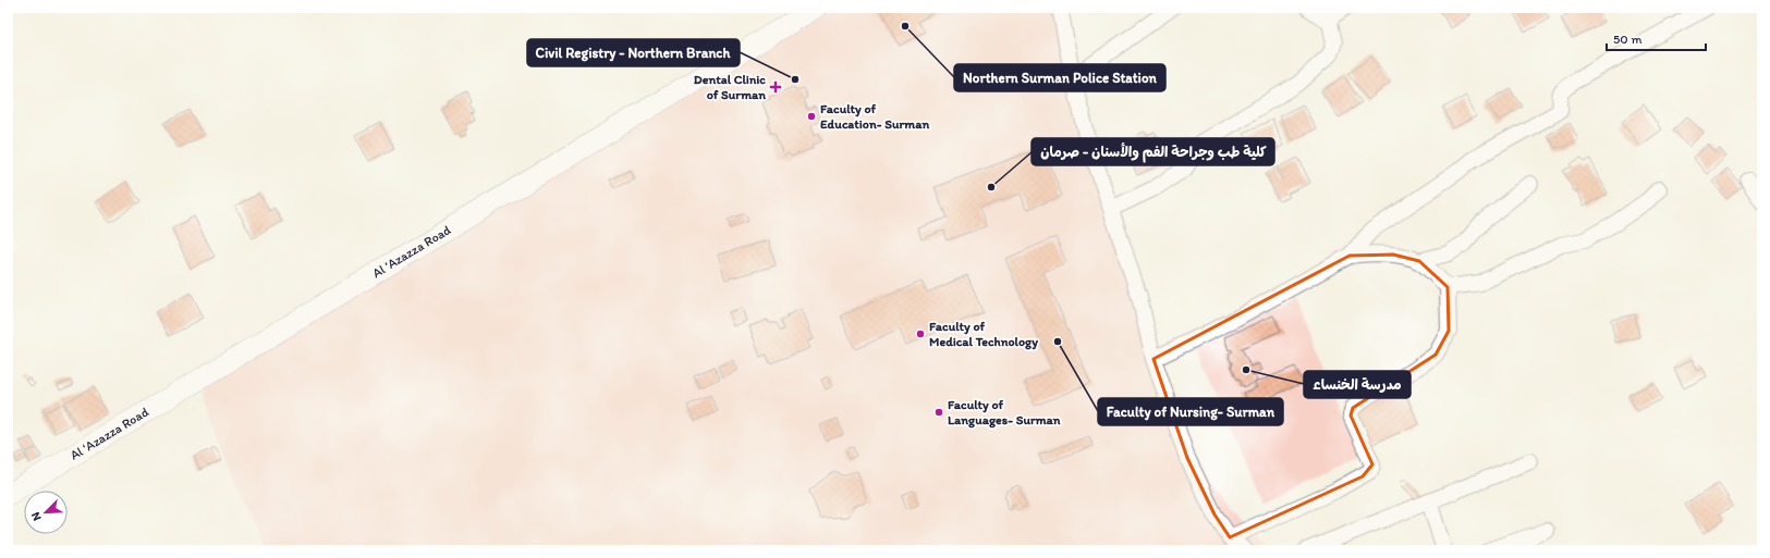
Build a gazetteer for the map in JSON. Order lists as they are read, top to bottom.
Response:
{
  "streets": {
    "street": ["Al ‘Azazza Road"]
  },
  "places": {
    "other": [
      "Northern Surman Police Station",
      "Civil Registry - Northern Branch",
      "Faculty of Education- Surman",
      "كلية طب وجراحة الفم والأسنان - صرمان",
      "Faculty of Medical Technology",
      "Faculty of Nursing- Surman",
      "مدرسة الخنساء",
      "Faculty of Languages- Surman"
    ],
    "health": ["Dental Clinic of Surman"]
  },
  "scale_bar": "50 m",
  "north": "bottom left"
}
